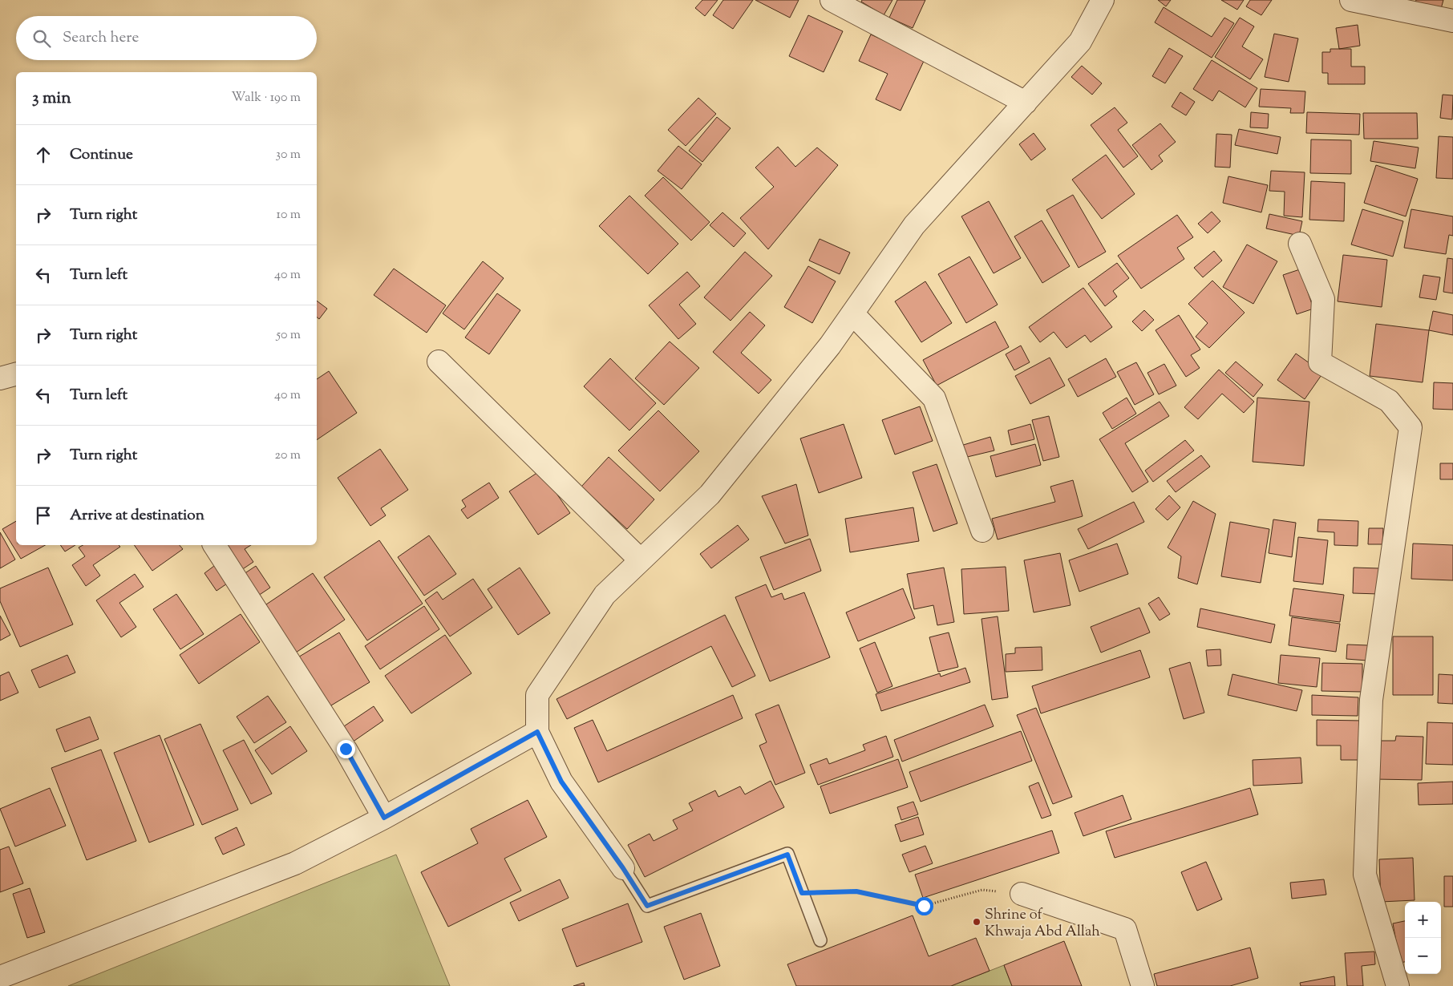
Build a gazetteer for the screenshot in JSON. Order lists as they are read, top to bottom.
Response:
{
  "places": ["Shrine of Khwaja Abd Allah"],
  "page": {
    "search": "Search here",
    "heading": ["3 min", "Walk · 190 m"],
    "list": [
      ["Continue", "30 m"],
      ["Turn right", "10 m"],
      ["Turn left", "40 m"],
      ["Turn right", "50 m"],
      ["Turn left", "40 m"],
      ["Turn right", "20 m"],
      "Arrive at destination"
    ],
    "map_buttons": ["+", "−"]
  }
}
